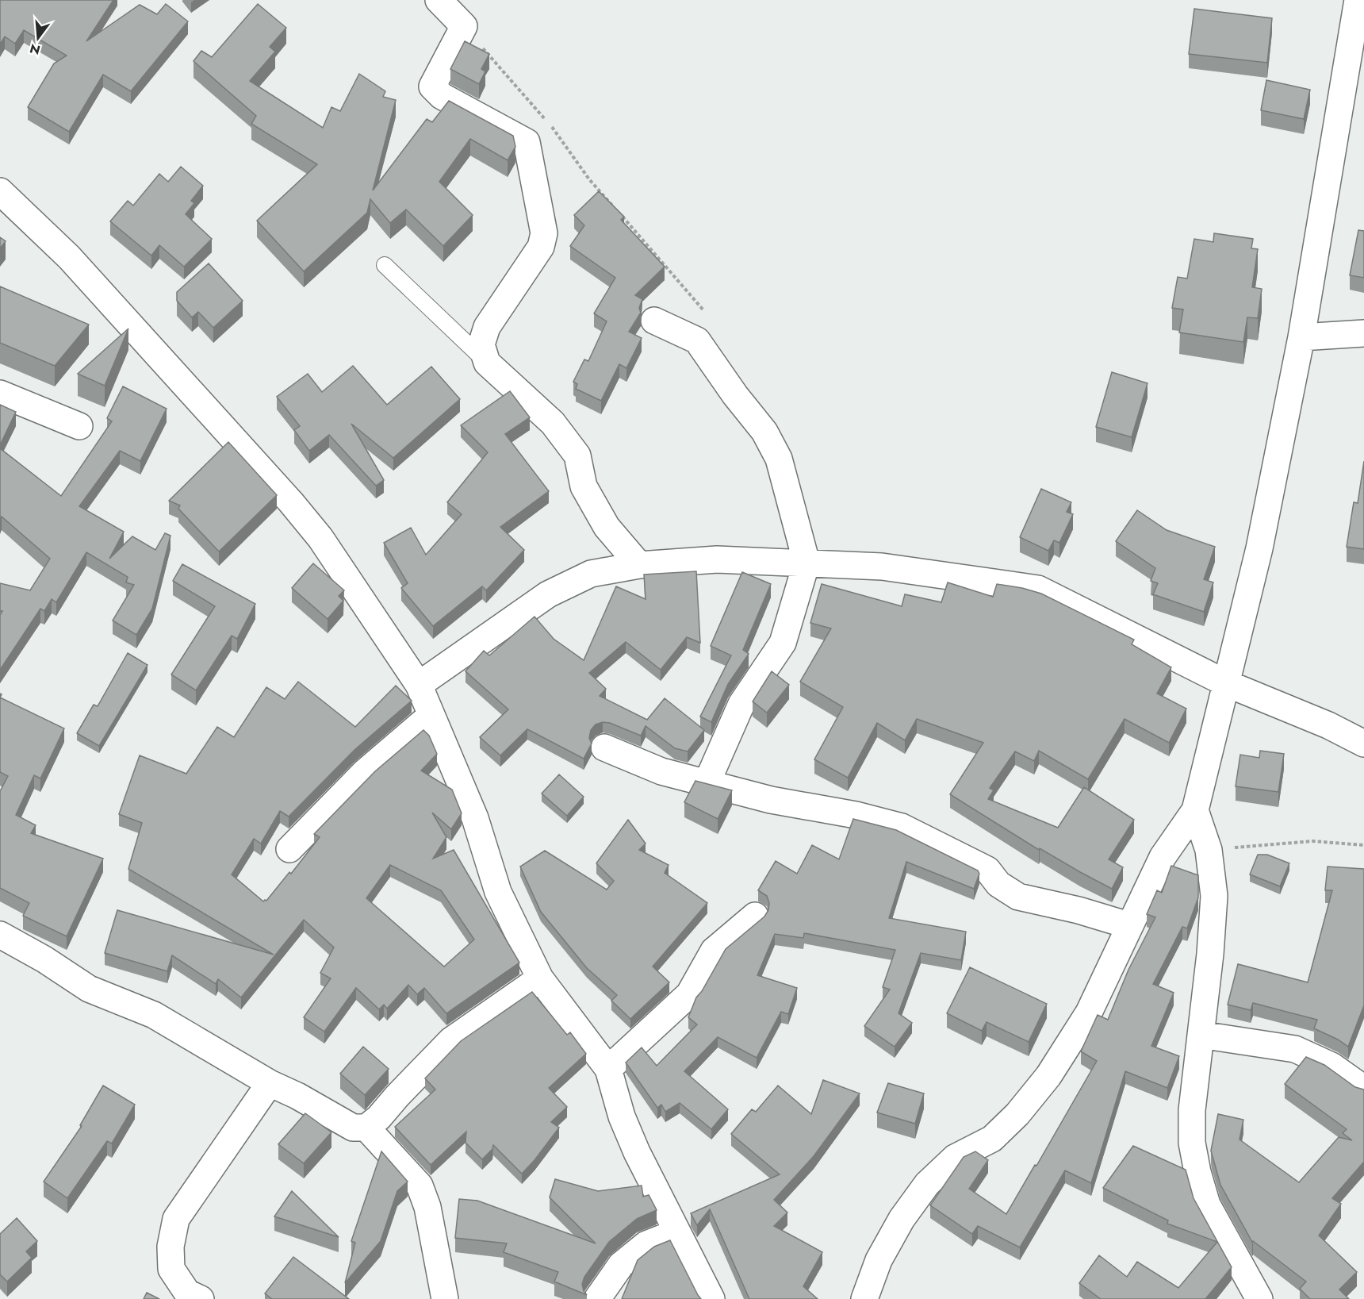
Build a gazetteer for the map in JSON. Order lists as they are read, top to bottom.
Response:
{
  "north": "bottom"
}
